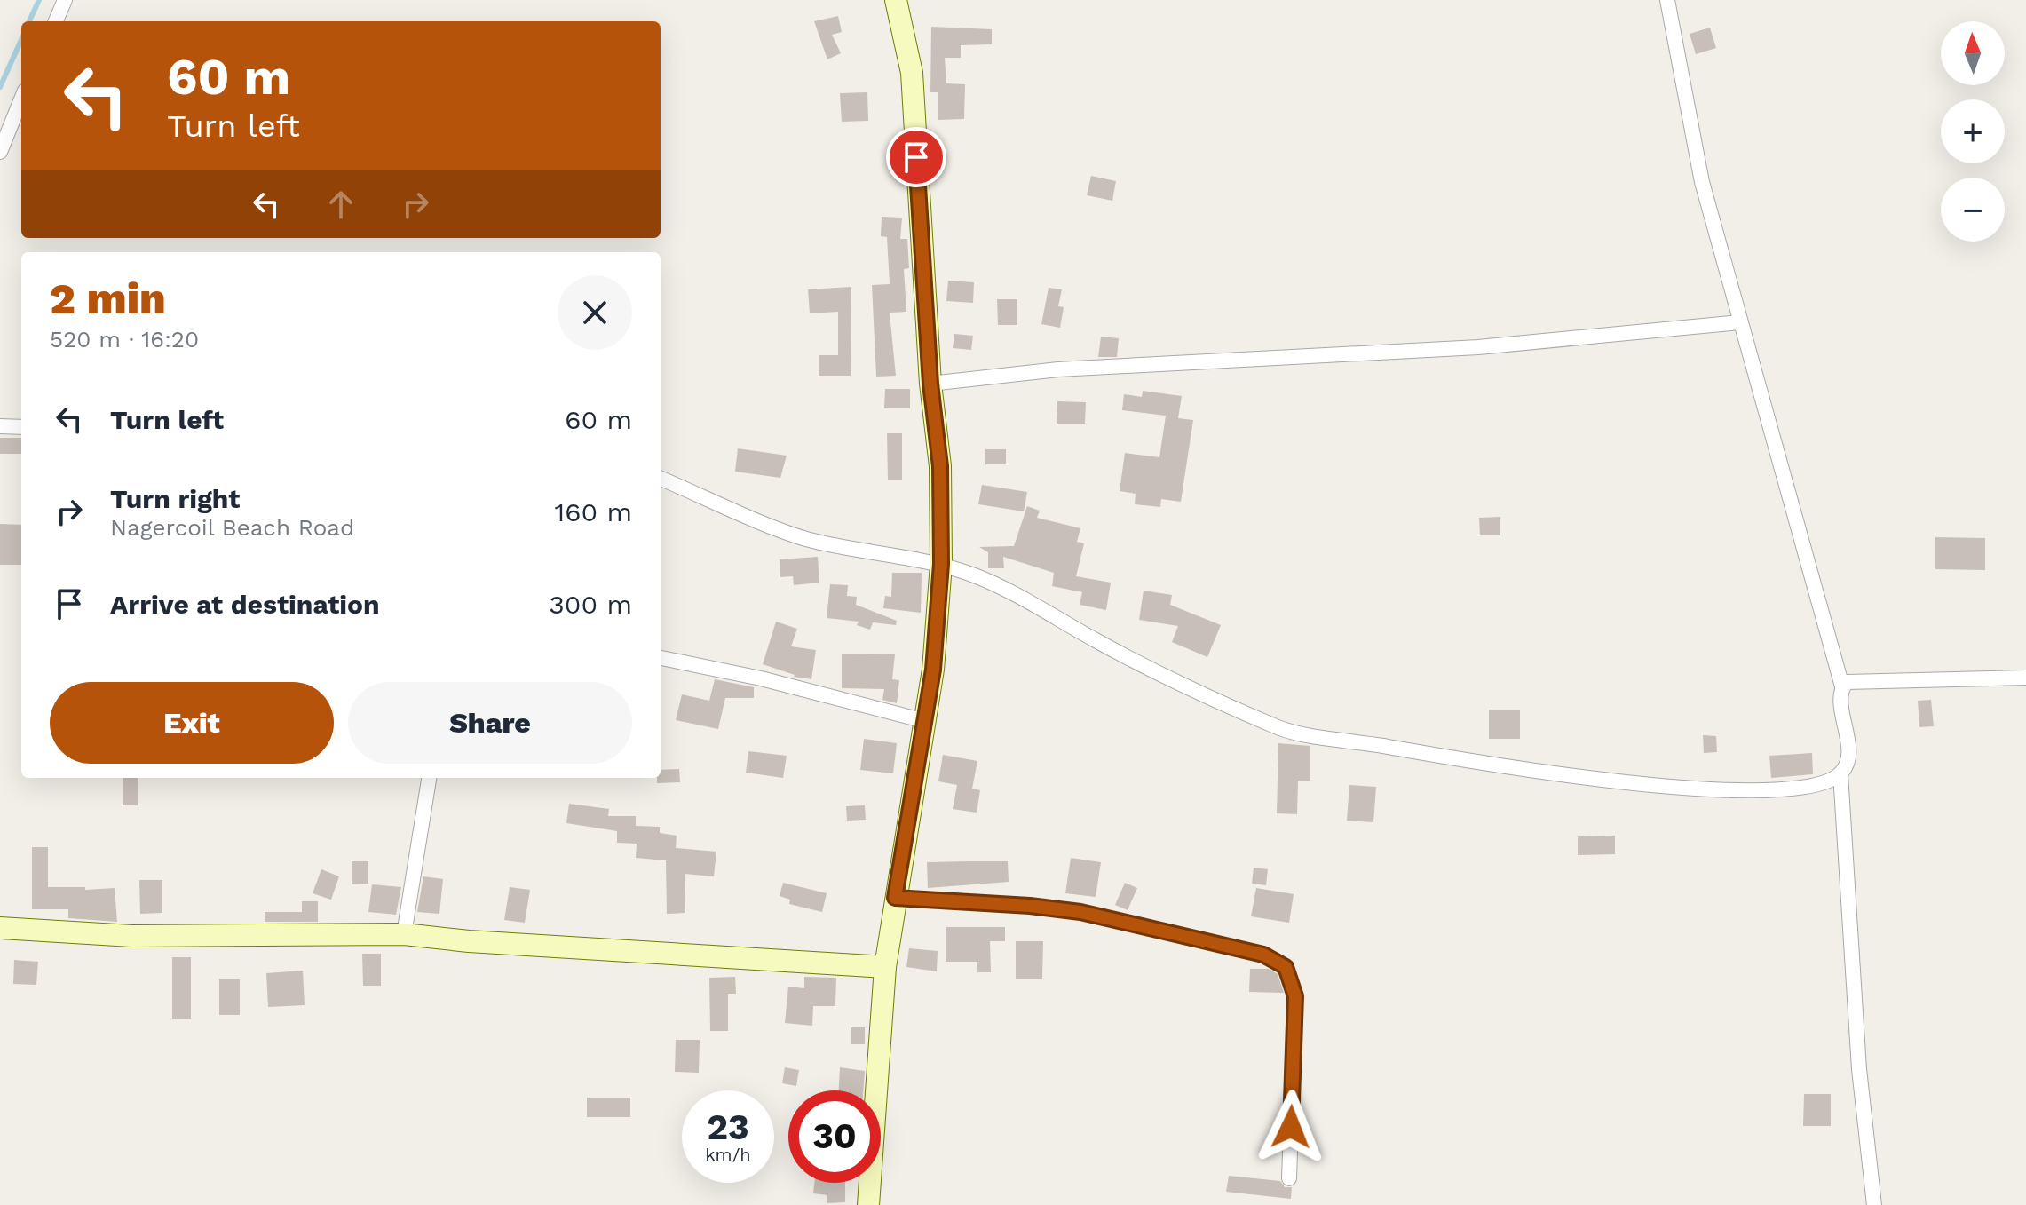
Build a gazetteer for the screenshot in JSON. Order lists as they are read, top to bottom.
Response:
{
  "north": "top",
  "page": {
    "map_buttons": ["+", "−"],
    "turn": ["60 m", "Turn left"],
    "heading": ["2 min", "520 m · 16:20"],
    "list": [
      {
        "name": "Turn left",
        "value": "60 m"
      },
      {
        "name": "Turn right",
        "note": "Nagercoil Beach Road",
        "value": "160 m"
      },
      {
        "name": "Arrive at destination",
        "value": "300 m"
      }
    ],
    "buttons": ["Exit", "Share"],
    "speed": "23 km/h",
    "limit": "30"
  }
}
